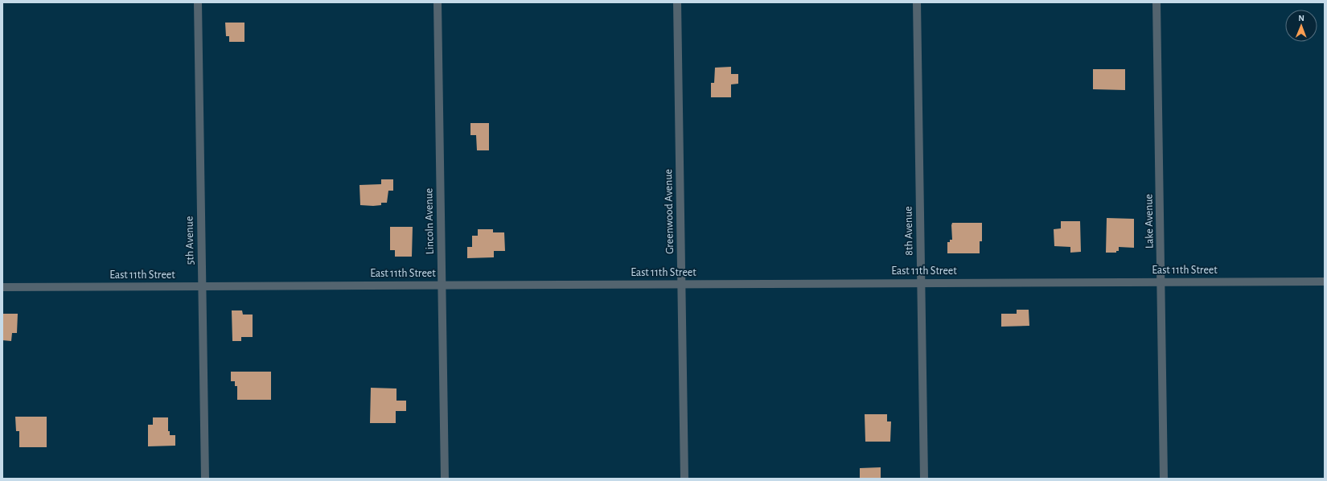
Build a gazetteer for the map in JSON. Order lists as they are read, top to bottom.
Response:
{
  "streets": {
    "street": [
      "Greenwood Avenue",
      "Lincoln Avenue",
      "Lake Avenue",
      "8th Avenue",
      "5th Avenue",
      "East 11th Street"
    ]
  },
  "crossings": [
    ["Greenwood Avenue", "East 11th Street"],
    ["Lincoln Avenue", "East 11th Street"],
    ["Lake Avenue", "East 11th Street"],
    ["8th Avenue", "East 11th Street"],
    ["5th Avenue", "East 11th Street"]
  ],
  "north": "top"
}
